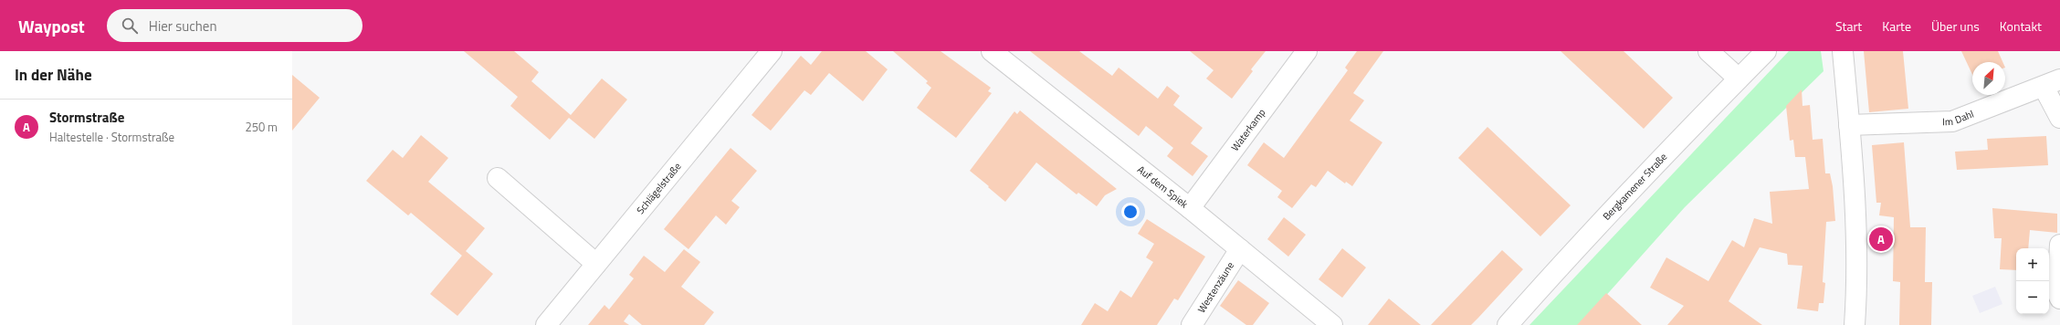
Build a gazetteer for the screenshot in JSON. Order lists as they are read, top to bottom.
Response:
{
  "streets": {
    "street": [
      "Im Dahl",
      "Waterkamp",
      "Bergkamener Straße",
      "Auf dem Spiek",
      "Schlägelstraße",
      "Westenzäune"
    ]
  },
  "crossings": [
    ["Waterkamp", "Auf dem Spiek"],
    ["Auf dem Spiek", "Westenzäune"]
  ],
  "north": "top right",
  "page": {
    "header": "Waypost",
    "search": "Hier suchen",
    "nav": [
      "Start",
      "Karte",
      "Über uns",
      "Kontakt"
    ],
    "heading": "In der Nähe",
    "list": [
      {
        "mark": "A",
        "name": "Stormstraße",
        "note": "Haltestelle · Stormstraße",
        "value": "250 m"
      }
    ],
    "pins": "A",
    "map_buttons": ["+", "−"]
  }
}
